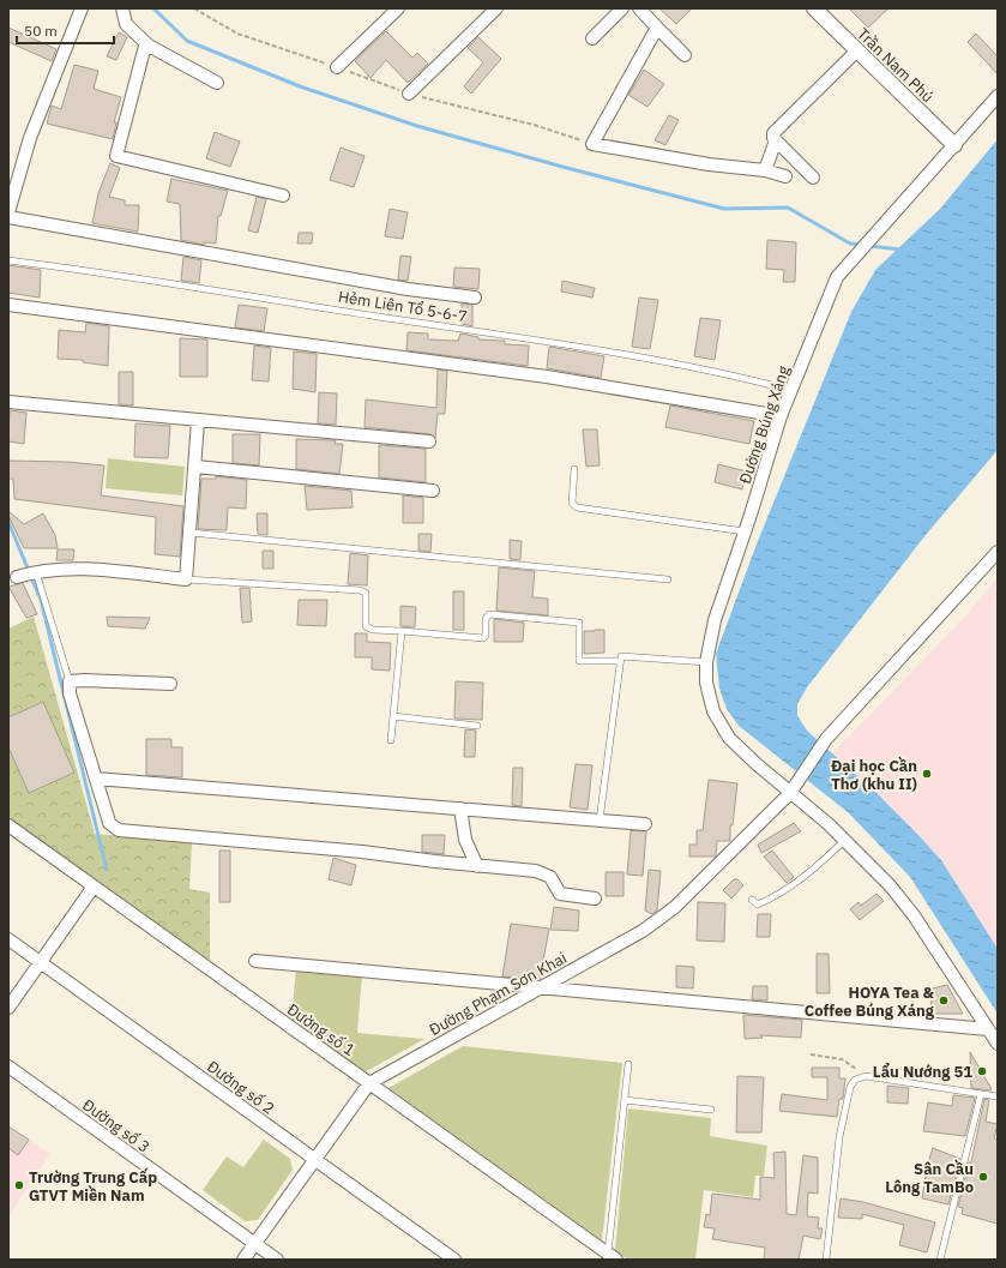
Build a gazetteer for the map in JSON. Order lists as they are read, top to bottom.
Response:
{
  "streets": {
    "street": [
      "Trần Nam Phú",
      "Đường Búng Xáng",
      "Đường Phạm Sơn Khai",
      "Đường số 1",
      "Đường số 2",
      "Đường số 3"
    ],
    "lane": ["Hẻm Liên Tổ 5-6-7"]
  },
  "crossings": [
    ["Trần Nam Phú", "Đường Búng Xáng"],
    ["Hẻm Liên Tổ 5-6-7", "Đường Búng Xáng"],
    ["Đường Búng Xáng", "Đường Phạm Sơn Khai"],
    ["Đường Phạm Sơn Khai", "Đường số 1"],
    ["Đường Phạm Sơn Khai", "Đường số 2"],
    ["Đường Phạm Sơn Khai", "Đường số 3"]
  ],
  "places": [
    "Đại học Cần Thơ (khu II)",
    "HOYA Tea & Coffee Búng Xáng",
    "Lẩu Nướng 51",
    "Sân Cầu Lông TamBo",
    "Trường Trung Cấp GTVT Miền Nam"
  ],
  "scale_bar": "50 m"
}
